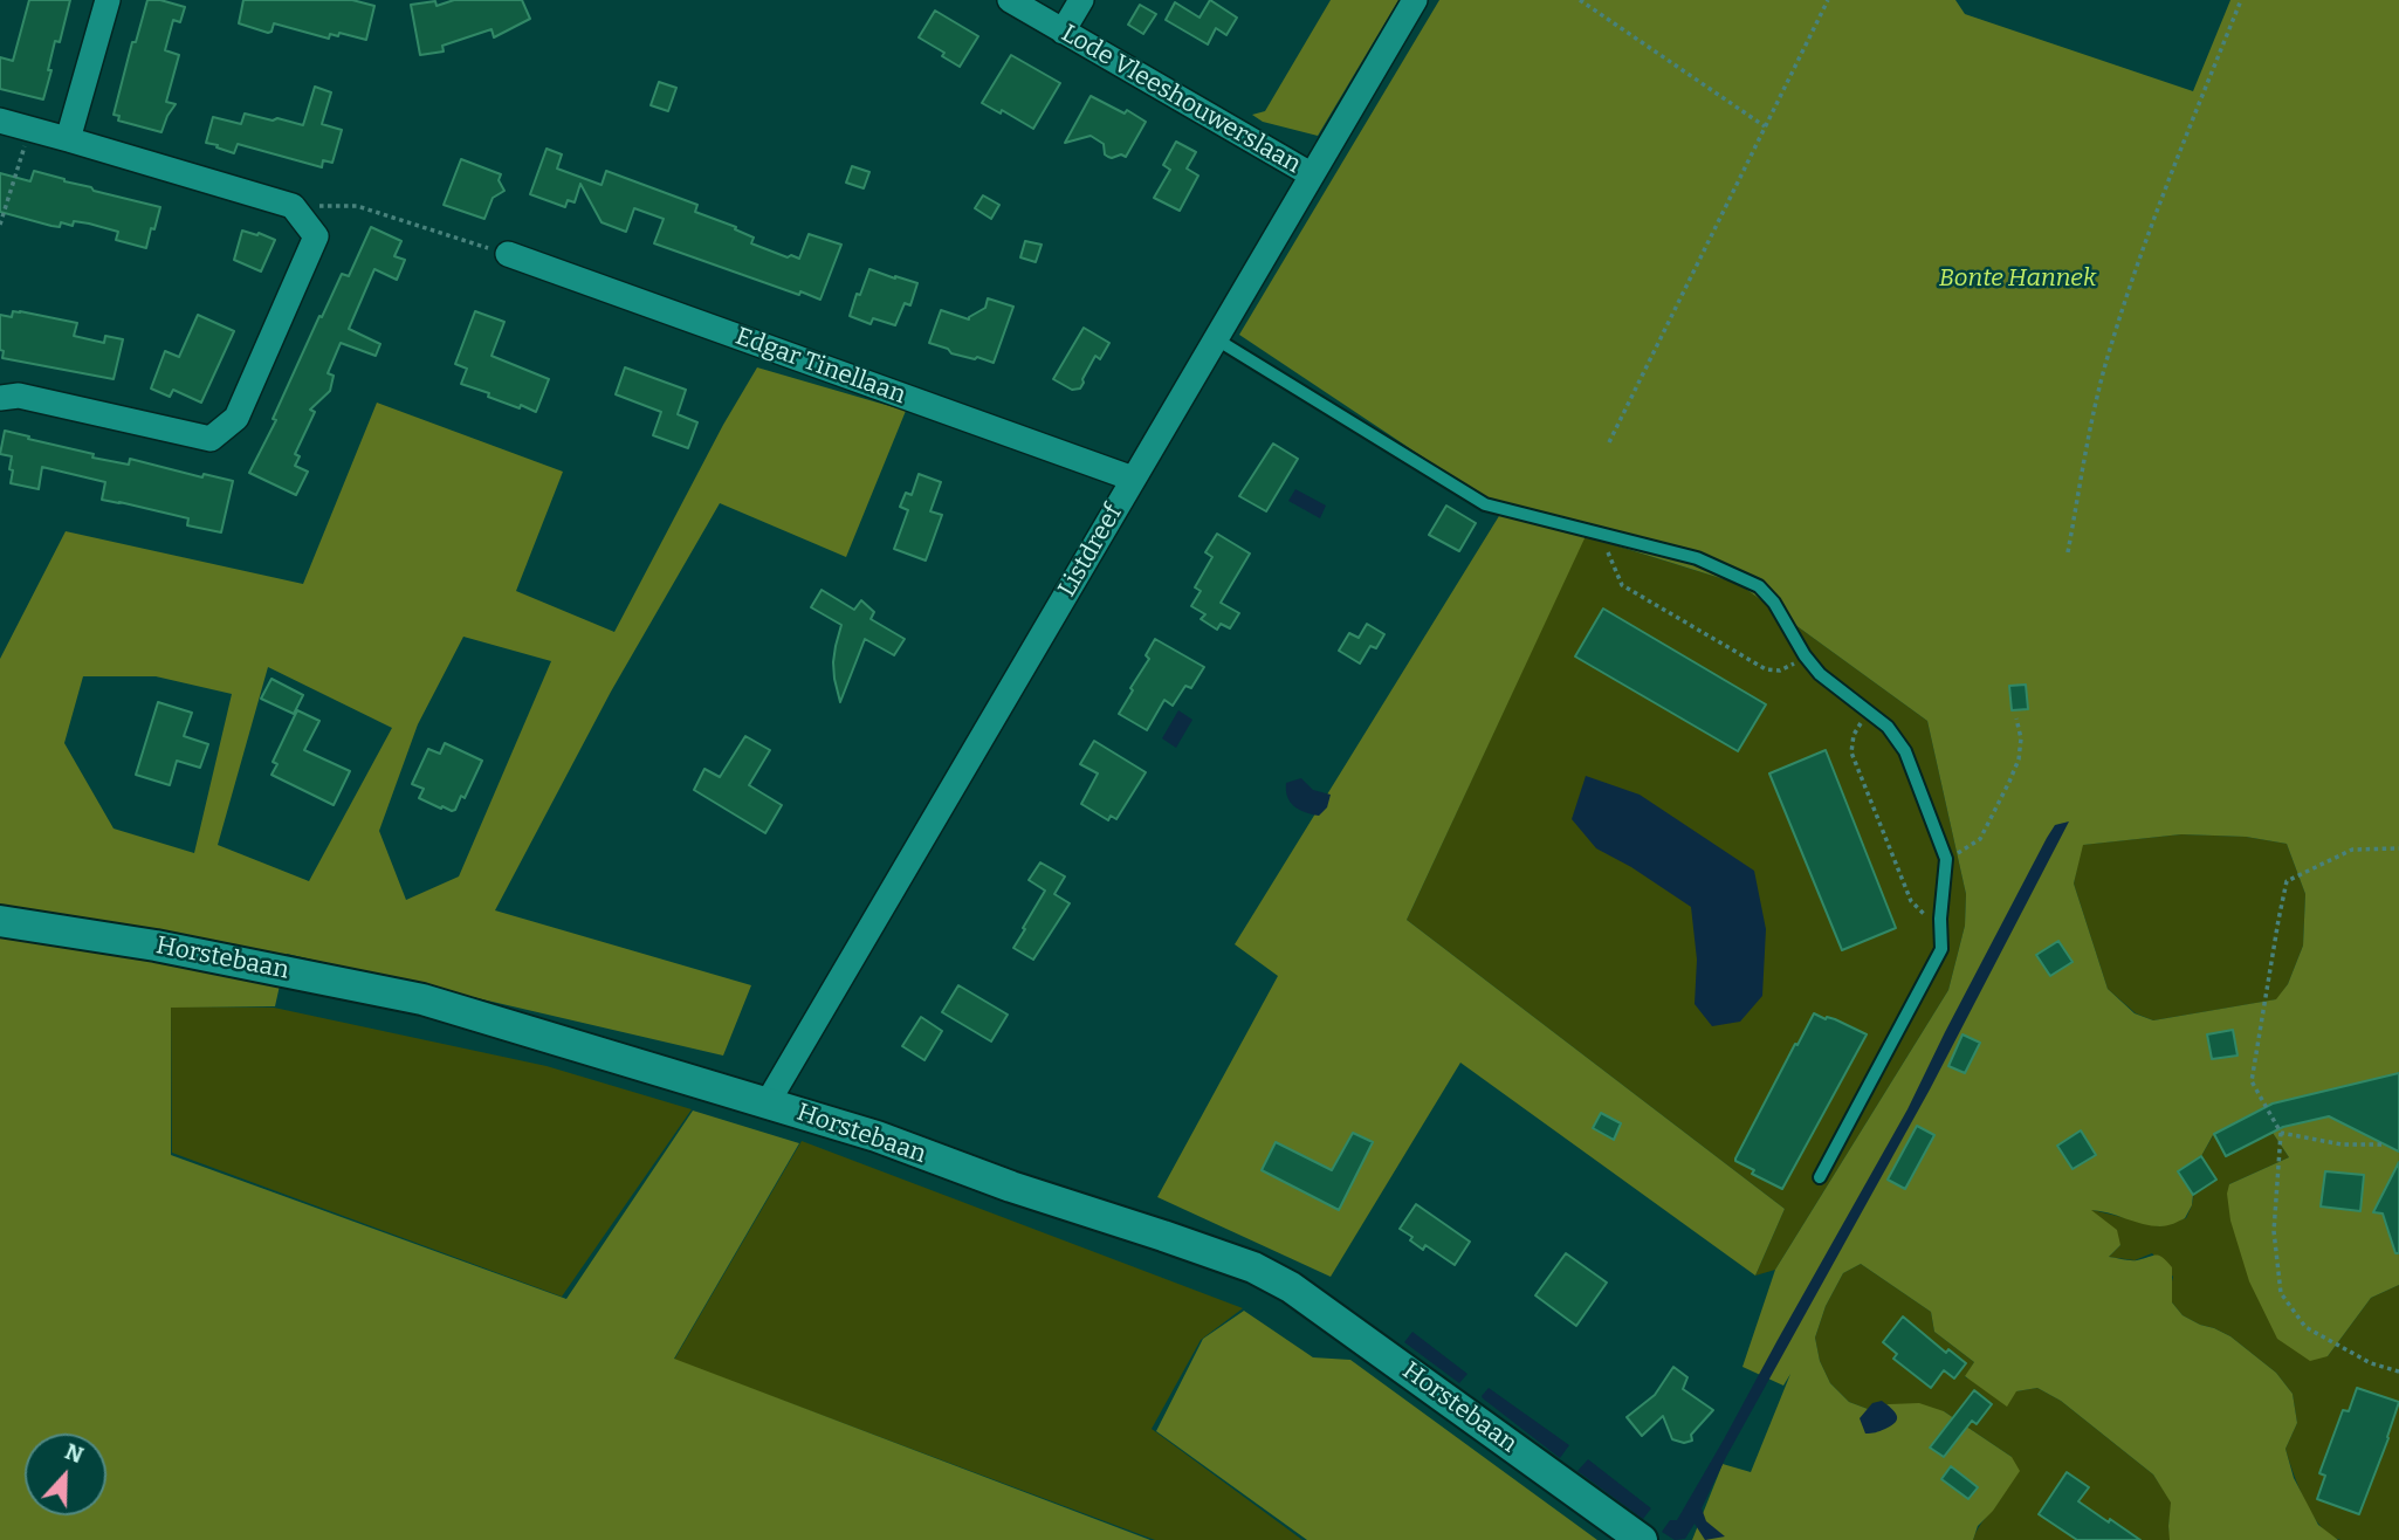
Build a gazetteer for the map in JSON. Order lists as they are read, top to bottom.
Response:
{
  "streets": {
    "street": [
      "Lode Vleeshouwerslaan",
      "Edgar Tinellaan",
      "Listdreef",
      "Horstebaan"
    ]
  },
  "crossings": [
    ["Lode Vleeshouwerslaan", "Listdreef"],
    ["Edgar Tinellaan", "Listdreef"],
    ["Listdreef", "Horstebaan"]
  ],
  "parks": ["Bonte Hannek"],
  "north": "top"
}
